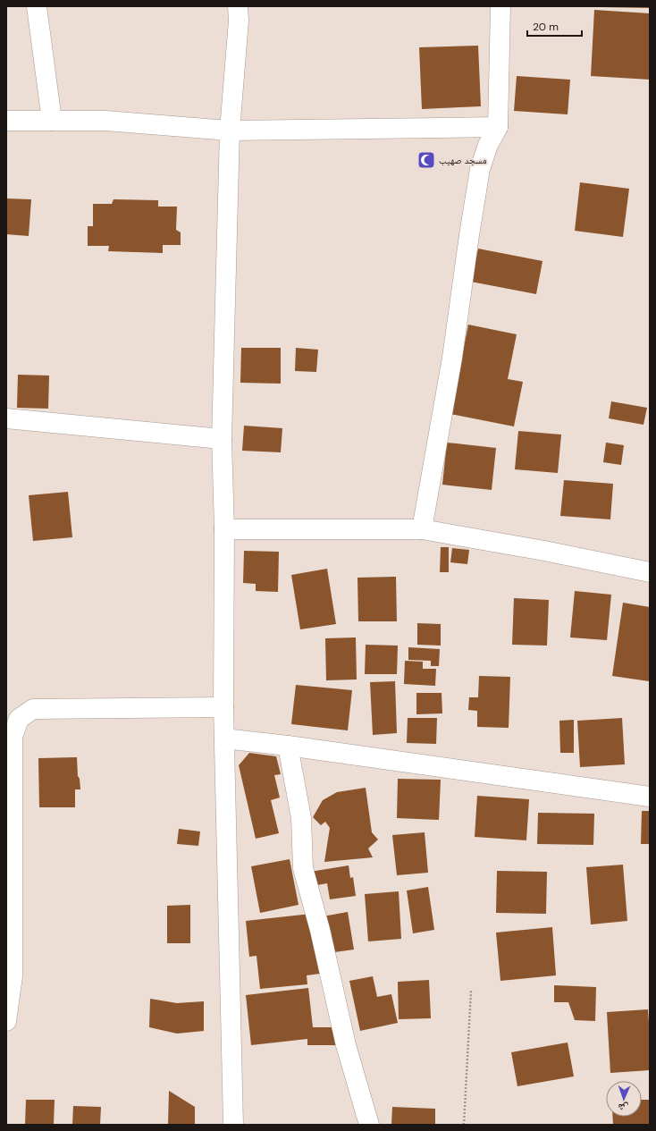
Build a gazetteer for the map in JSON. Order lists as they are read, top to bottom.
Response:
{
  "places": {
    "mosque": ["مسجد صهيب"]
  },
  "scale_bar": "20 m",
  "north": "bottom"
}
